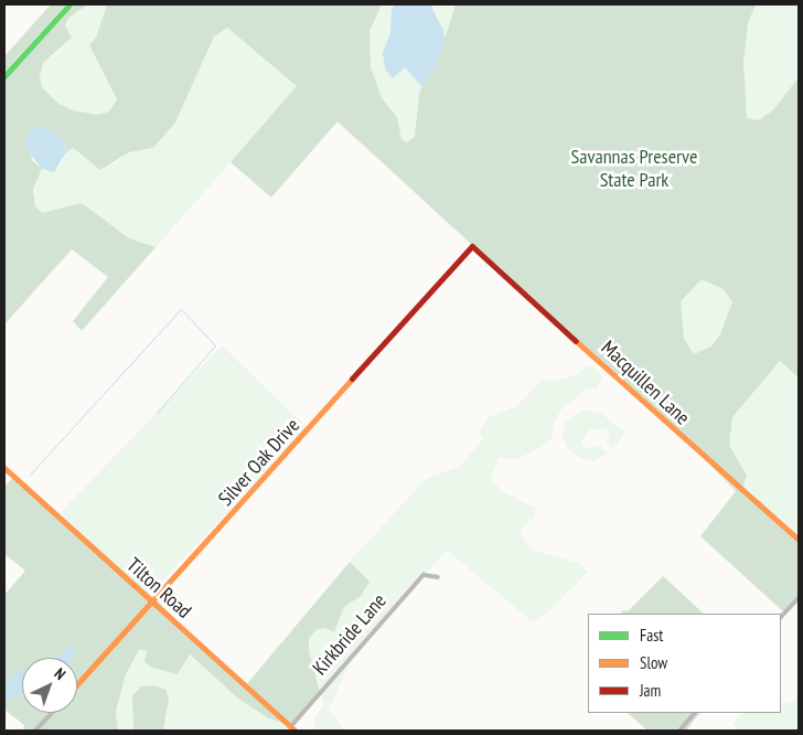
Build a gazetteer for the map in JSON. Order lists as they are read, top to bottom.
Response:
{
  "streets": {
    "street": [
      "Macquillen Lane",
      "Silver Oak Drive",
      "Tilton Road",
      "Kirkbride Lane"
    ]
  },
  "crossings": [
    ["Macquillen Lane", "Silver Oak Drive"],
    ["Silver Oak Drive", "Tilton Road"],
    ["Tilton Road", "Kirkbride Lane"]
  ],
  "parks": ["Savannas Preserve State Park"],
  "legend": ["Fast", "Slow", "Jam"],
  "north": "top right"
}
